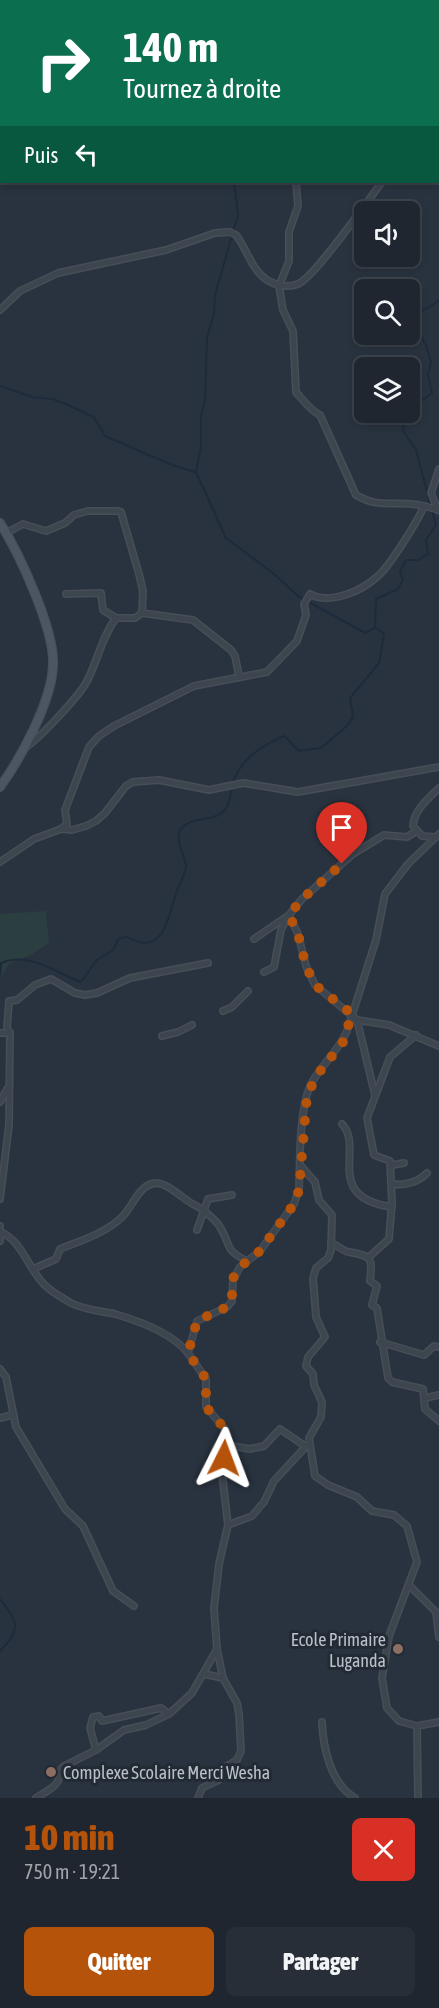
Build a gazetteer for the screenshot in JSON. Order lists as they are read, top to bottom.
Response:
{
  "places": ["Ecole Primaire Luganda", "Complexe Scolaire Merci Wesha"],
  "page": {
    "turn": ["140 m", "Tournez à droite"],
    "then": "Puis",
    "heading": ["10 min", "750 m · 19:21"],
    "buttons": ["Quitter", "Partager"]
  }
}
